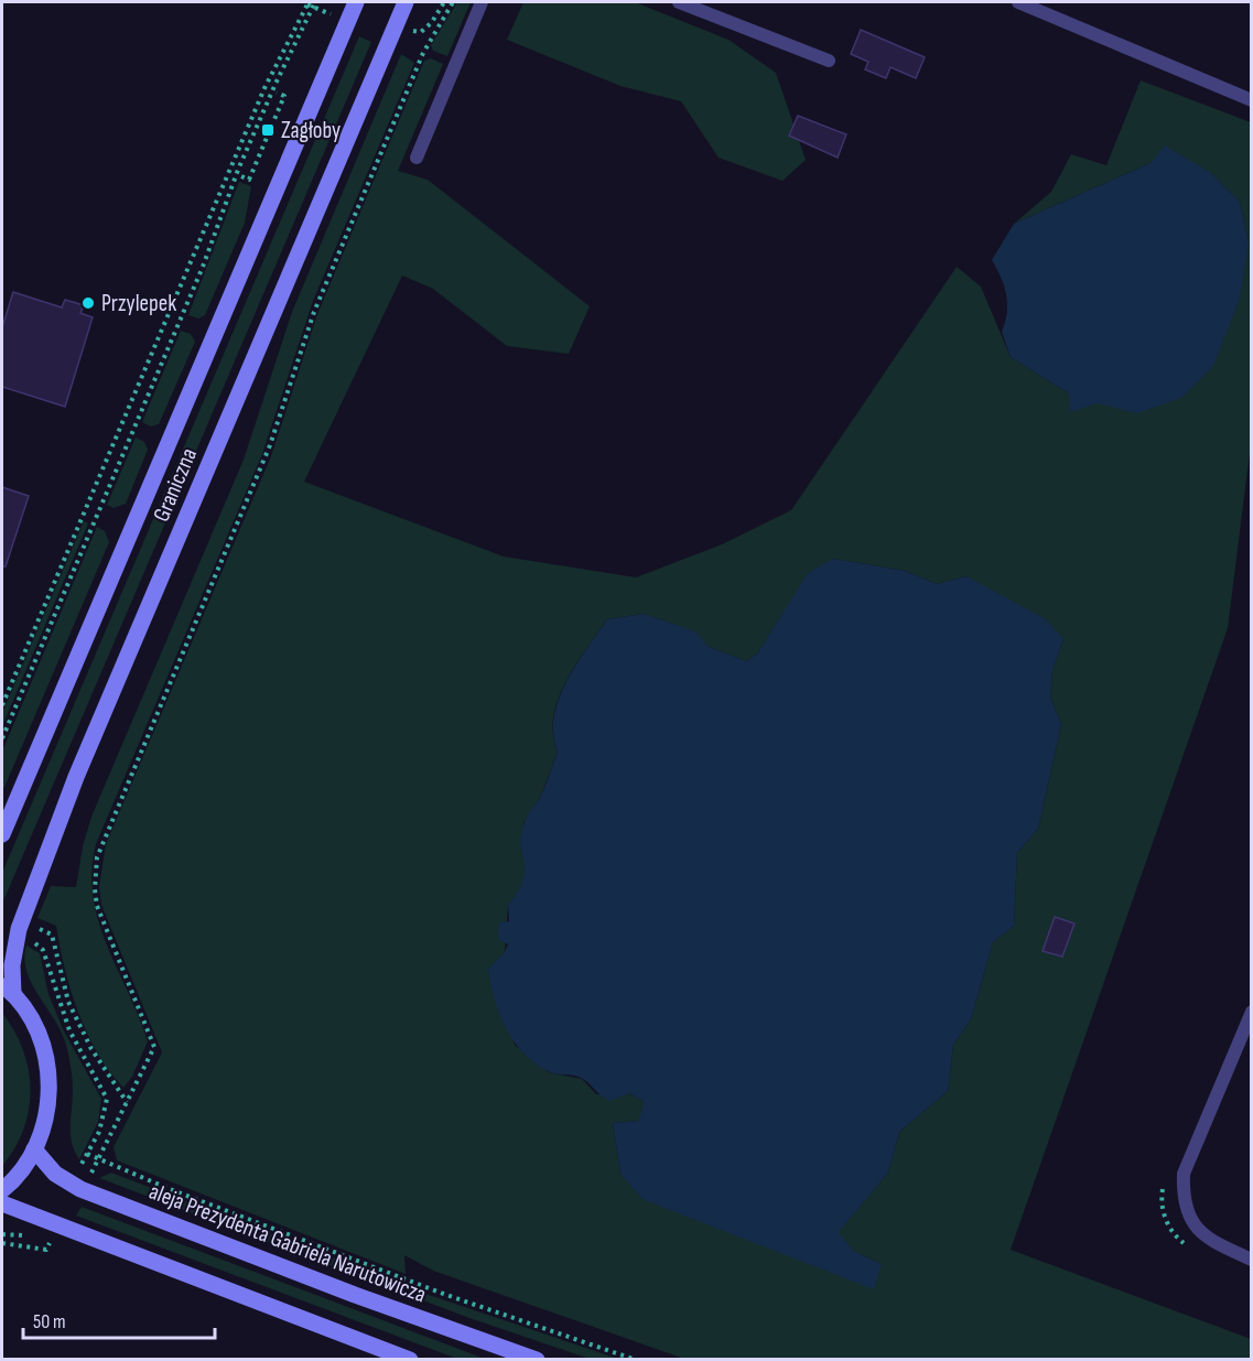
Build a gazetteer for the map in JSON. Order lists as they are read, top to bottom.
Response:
{
  "streets": {
    "main road": ["Graniczna", "aleja Prezydenta Gabriela Narutowicza"]
  },
  "places": {
    "transit": ["Zagłoby"],
    "other": ["Przylepek"]
  },
  "scale_bar": "50 m"
}
